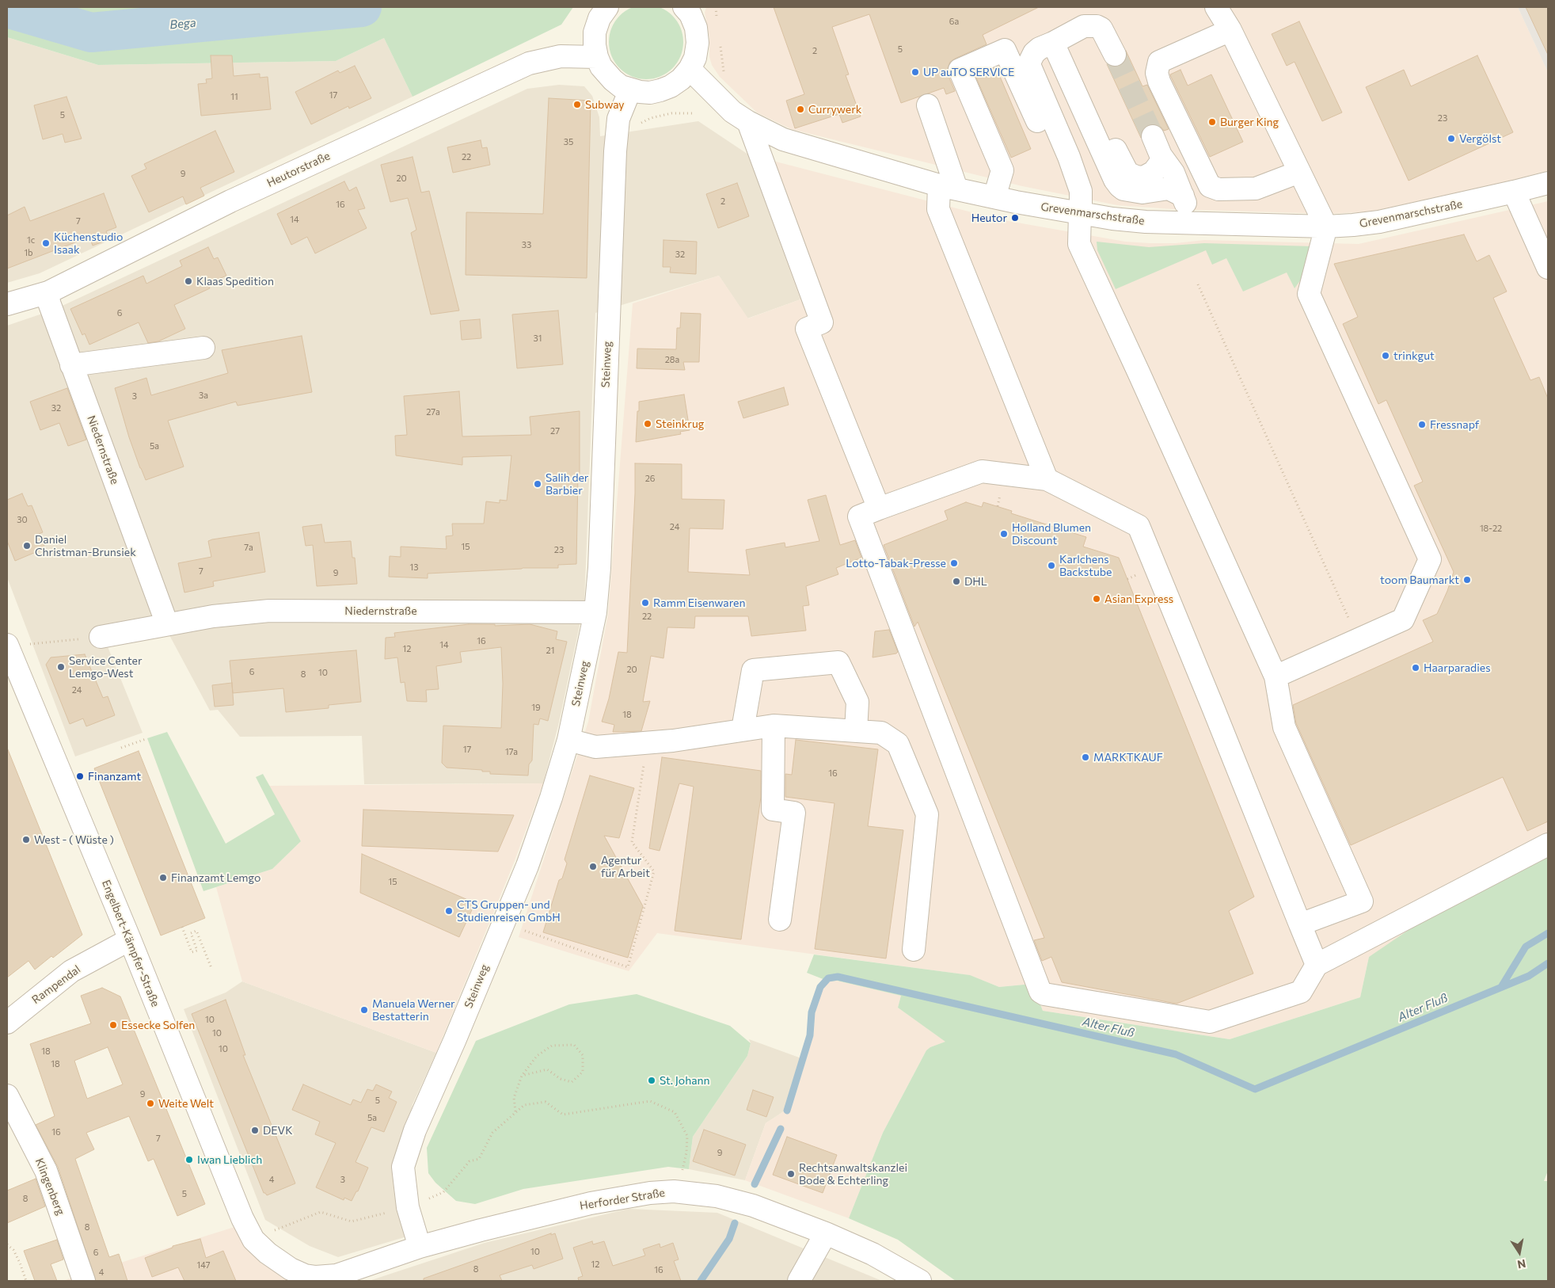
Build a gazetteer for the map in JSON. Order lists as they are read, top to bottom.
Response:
{
  "streets": {
    "street": [
      "Heutorstraße",
      "Grevenmarschstraße",
      "Steinweg",
      "Niedernstraße",
      "Engelbert-Kämpfer-Straße",
      "Rampendal",
      "Klingenberg",
      "Herforder Straße"
    ]
  },
  "crossings": [
    ["Heutorstraße", "Niedernstraße"],
    ["Steinweg", "Niedernstraße"],
    ["Steinweg", "Herforder Straße"],
    ["Engelbert-Kämpfer-Straße", "Rampendal"],
    ["Engelbert-Kämpfer-Straße", "Herforder Straße"]
  ],
  "water": ["Bega", "Alter Fluß"],
  "places": [
    "UP auTO SERVICE",
    "Subway",
    "Currywerk",
    "Burger King",
    "Vergölst",
    "Heutor",
    "Küchenstudio Isaak",
    "Klaas Spedition",
    "trinkgut",
    "Steinkrug",
    "Fressnapf",
    "Salih der Barbier",
    "Holland Blumen Discount",
    "Daniel Christman-Brunsiek",
    "Lotto-Tabak-Presse",
    "Karlchens Backstube",
    "toom Baumarkt",
    "DHL",
    "Asian Express",
    "Ramm Eisenwaren",
    "Service Center Lemgo-West",
    "Haarparadies",
    "MARKTKAUF",
    "Finanzamt",
    "West - ( Wüste )",
    "Agentur für Arbeit",
    "Finanzamt Lemgo",
    "CTS Gruppen- und Studienreisen GmbH",
    "Manuela Werner Bestatterin",
    "Essecke Solfen",
    "St. Johann",
    "Weite Welt",
    "DEVK",
    "Iwan Lieblich",
    "Rechtsanwaltskanzlei Bode & Echterling"
  ],
  "house_numbers": [
    "6a",
    "5",
    "2",
    "17",
    "11",
    "5",
    "23",
    "35",
    "22",
    "9",
    "20",
    "2",
    "16",
    "14",
    "7",
    "1c",
    "33",
    "1b",
    "32",
    "6",
    "31",
    "28a",
    "3a",
    "3",
    "32",
    "27a",
    "27",
    "5a",
    "26",
    "30",
    "24",
    "18-22",
    "15",
    "7a",
    "23",
    "13",
    "7",
    "9",
    "22",
    "16",
    "14",
    "12",
    "21",
    "20",
    "6",
    "10",
    "8",
    "24",
    "19",
    "18",
    "17",
    "17a",
    "16",
    "15",
    "10",
    "10",
    "10",
    "18",
    "18",
    "9",
    "5",
    "5a",
    "16",
    "7",
    "9",
    "4",
    "3",
    "5",
    "8",
    "8",
    "10",
    "6",
    "12",
    "147",
    "8",
    "16",
    "4"
  ],
  "north": "bottom"
}
